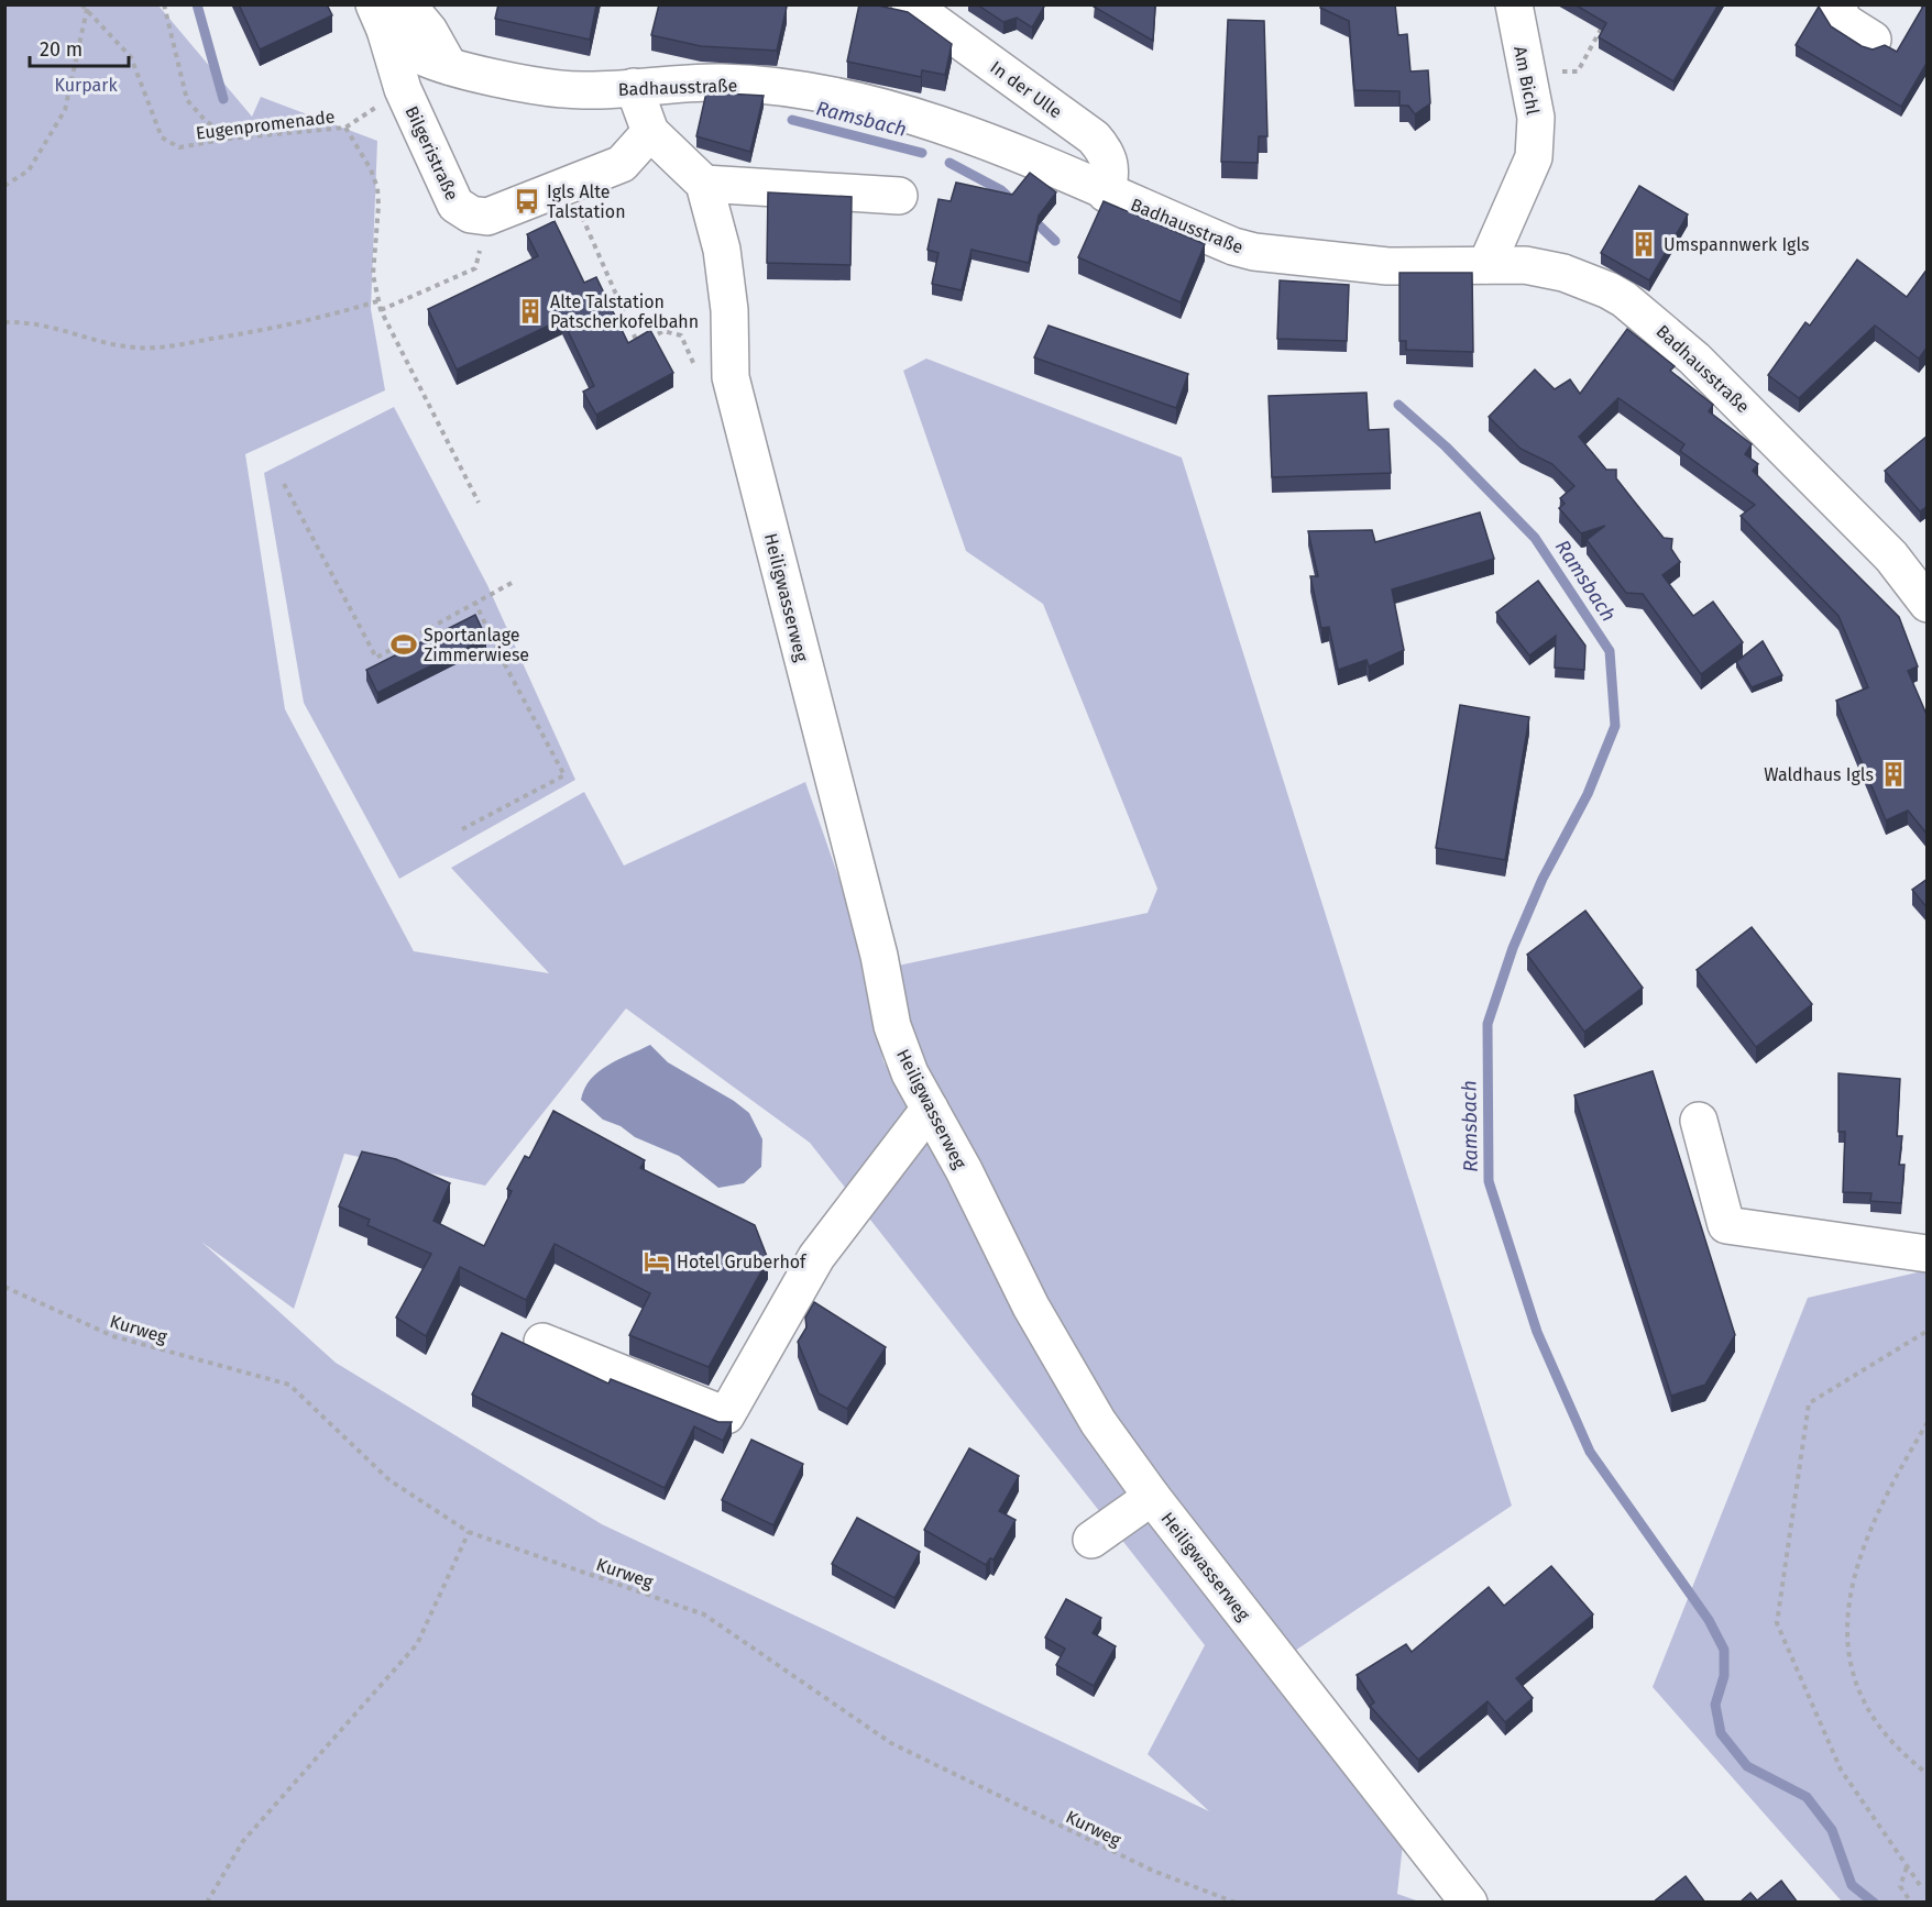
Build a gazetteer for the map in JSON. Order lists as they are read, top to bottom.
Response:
{
  "streets": {
    "street": [
      "Am Bichl",
      "Badhausstraße",
      "In der Ulle",
      "Bilgeristraße",
      "Heiligwasserweg"
    ],
    "path": ["Eugenpromenade", "Kurweg"]
  },
  "crossings": [
    ["Am Bichl", "Badhausstraße"],
    ["Badhausstraße", "In der Ulle"],
    ["Badhausstraße", "Bilgeristraße"],
    ["Eugenpromenade", "Bilgeristraße"]
  ],
  "water": ["Ramsbach"],
  "parks": ["Kurpark"],
  "places": {
    "bus stop": ["Igls Alte Talstation"],
    "building": ["Umspannwerk Igls", "Alte Talstation Patscherkofelbahn", "Waldhaus Igls"],
    "sports": ["Sportanlage Zimmerwiese"],
    "hotel": ["Hotel Gruberhof"]
  },
  "scale_bar": "20 m"
}
